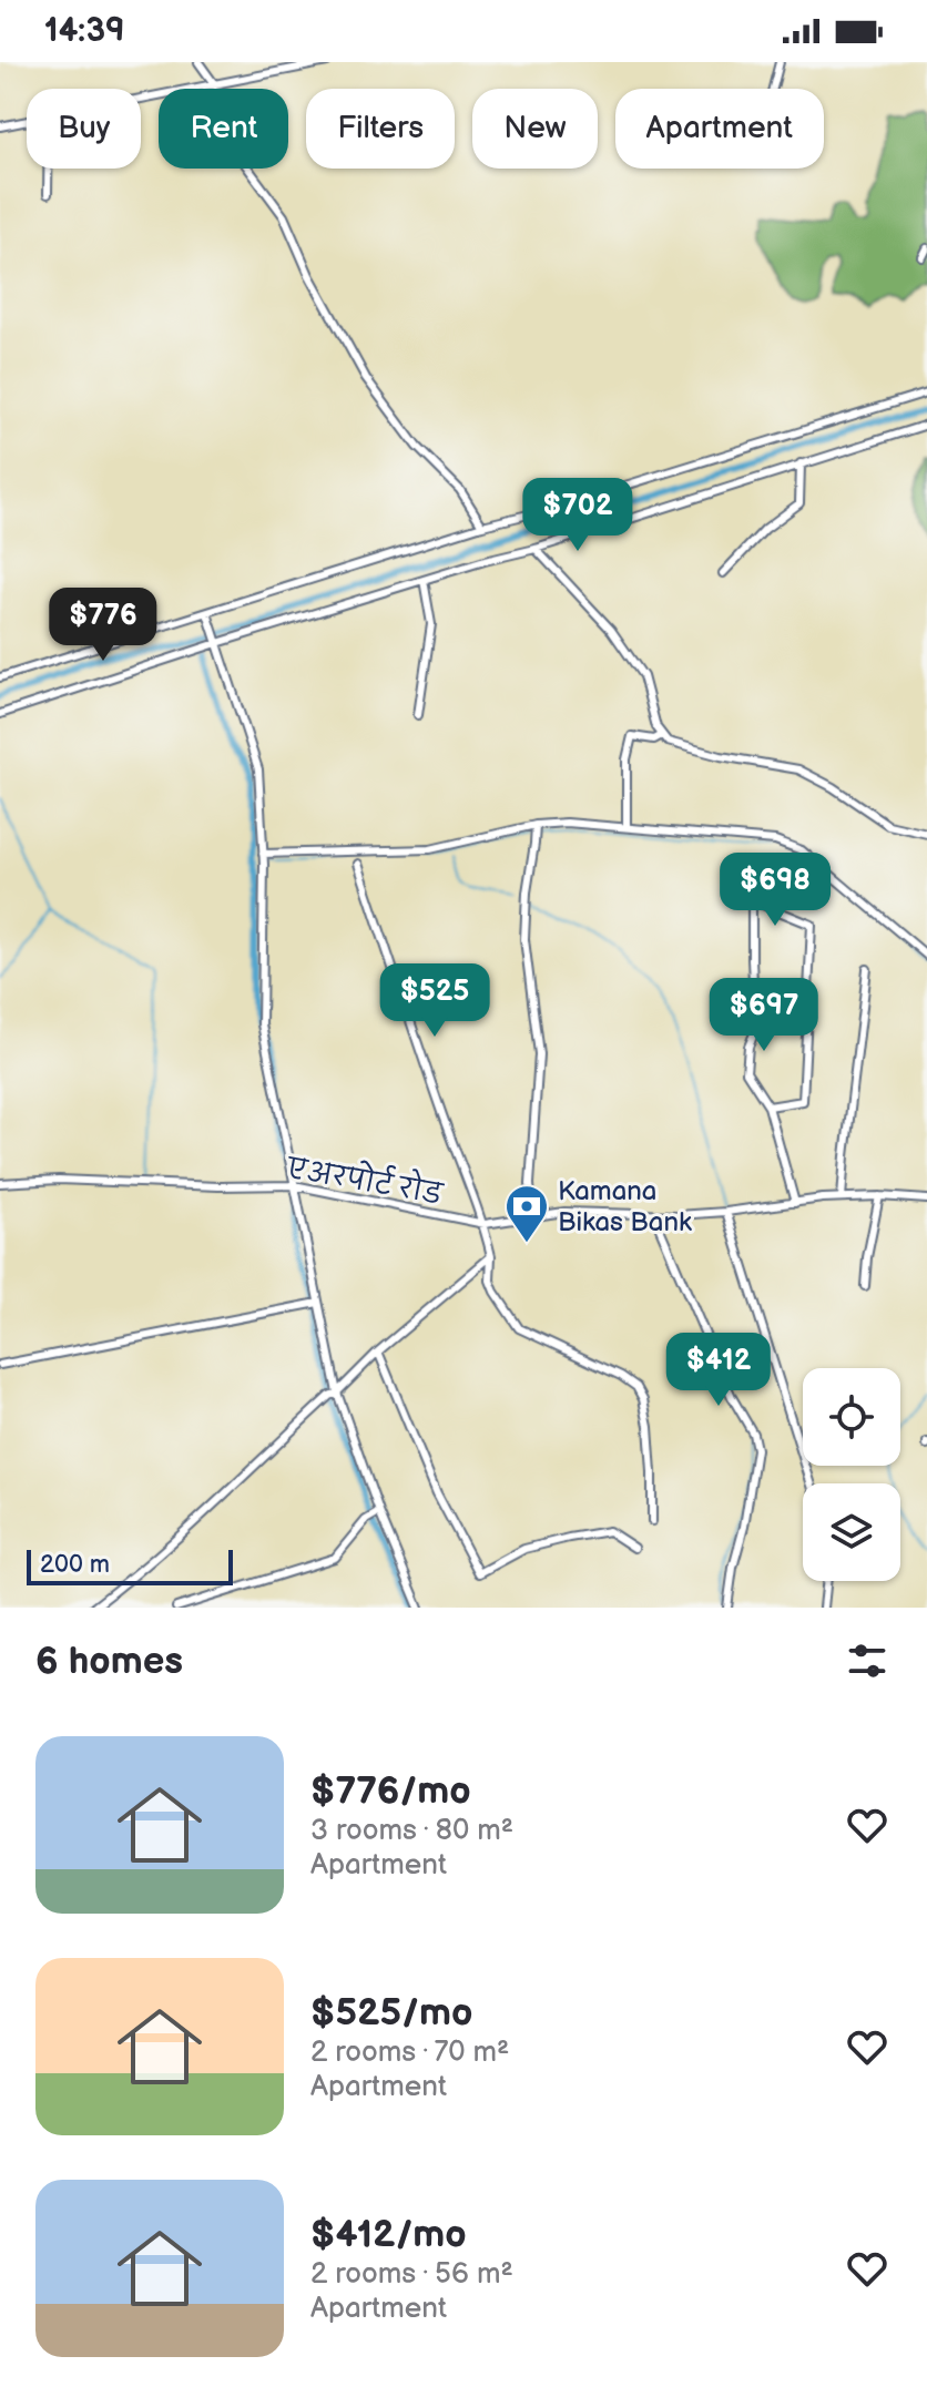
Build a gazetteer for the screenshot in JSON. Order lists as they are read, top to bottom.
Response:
{
  "streets": {
    "street": ["एअरपोर्ट रोड"]
  },
  "places": {
    "bank": ["Kamana Bikas Bank"]
  },
  "scale_bar": "200 m",
  "page": {
    "status": "14:39",
    "chip": [
      "Buy",
      "Rent",
      "Filters",
      "New",
      "Apartment"
    ],
    "price": [
      "$702",
      "$776",
      "$698",
      "$525",
      "$697",
      "$412"
    ],
    "scale": "200 m",
    "heading": "6 homes",
    "list": [
      {
        "name": "$776/mo",
        "note": "3 rooms · 80 m² · Apartment"
      },
      {
        "name": "$525/mo",
        "note": "2 rooms · 70 m² · Apartment"
      },
      {
        "name": "$412/mo",
        "note": "2 rooms · 56 m² · Apartment"
      }
    ]
  }
}
